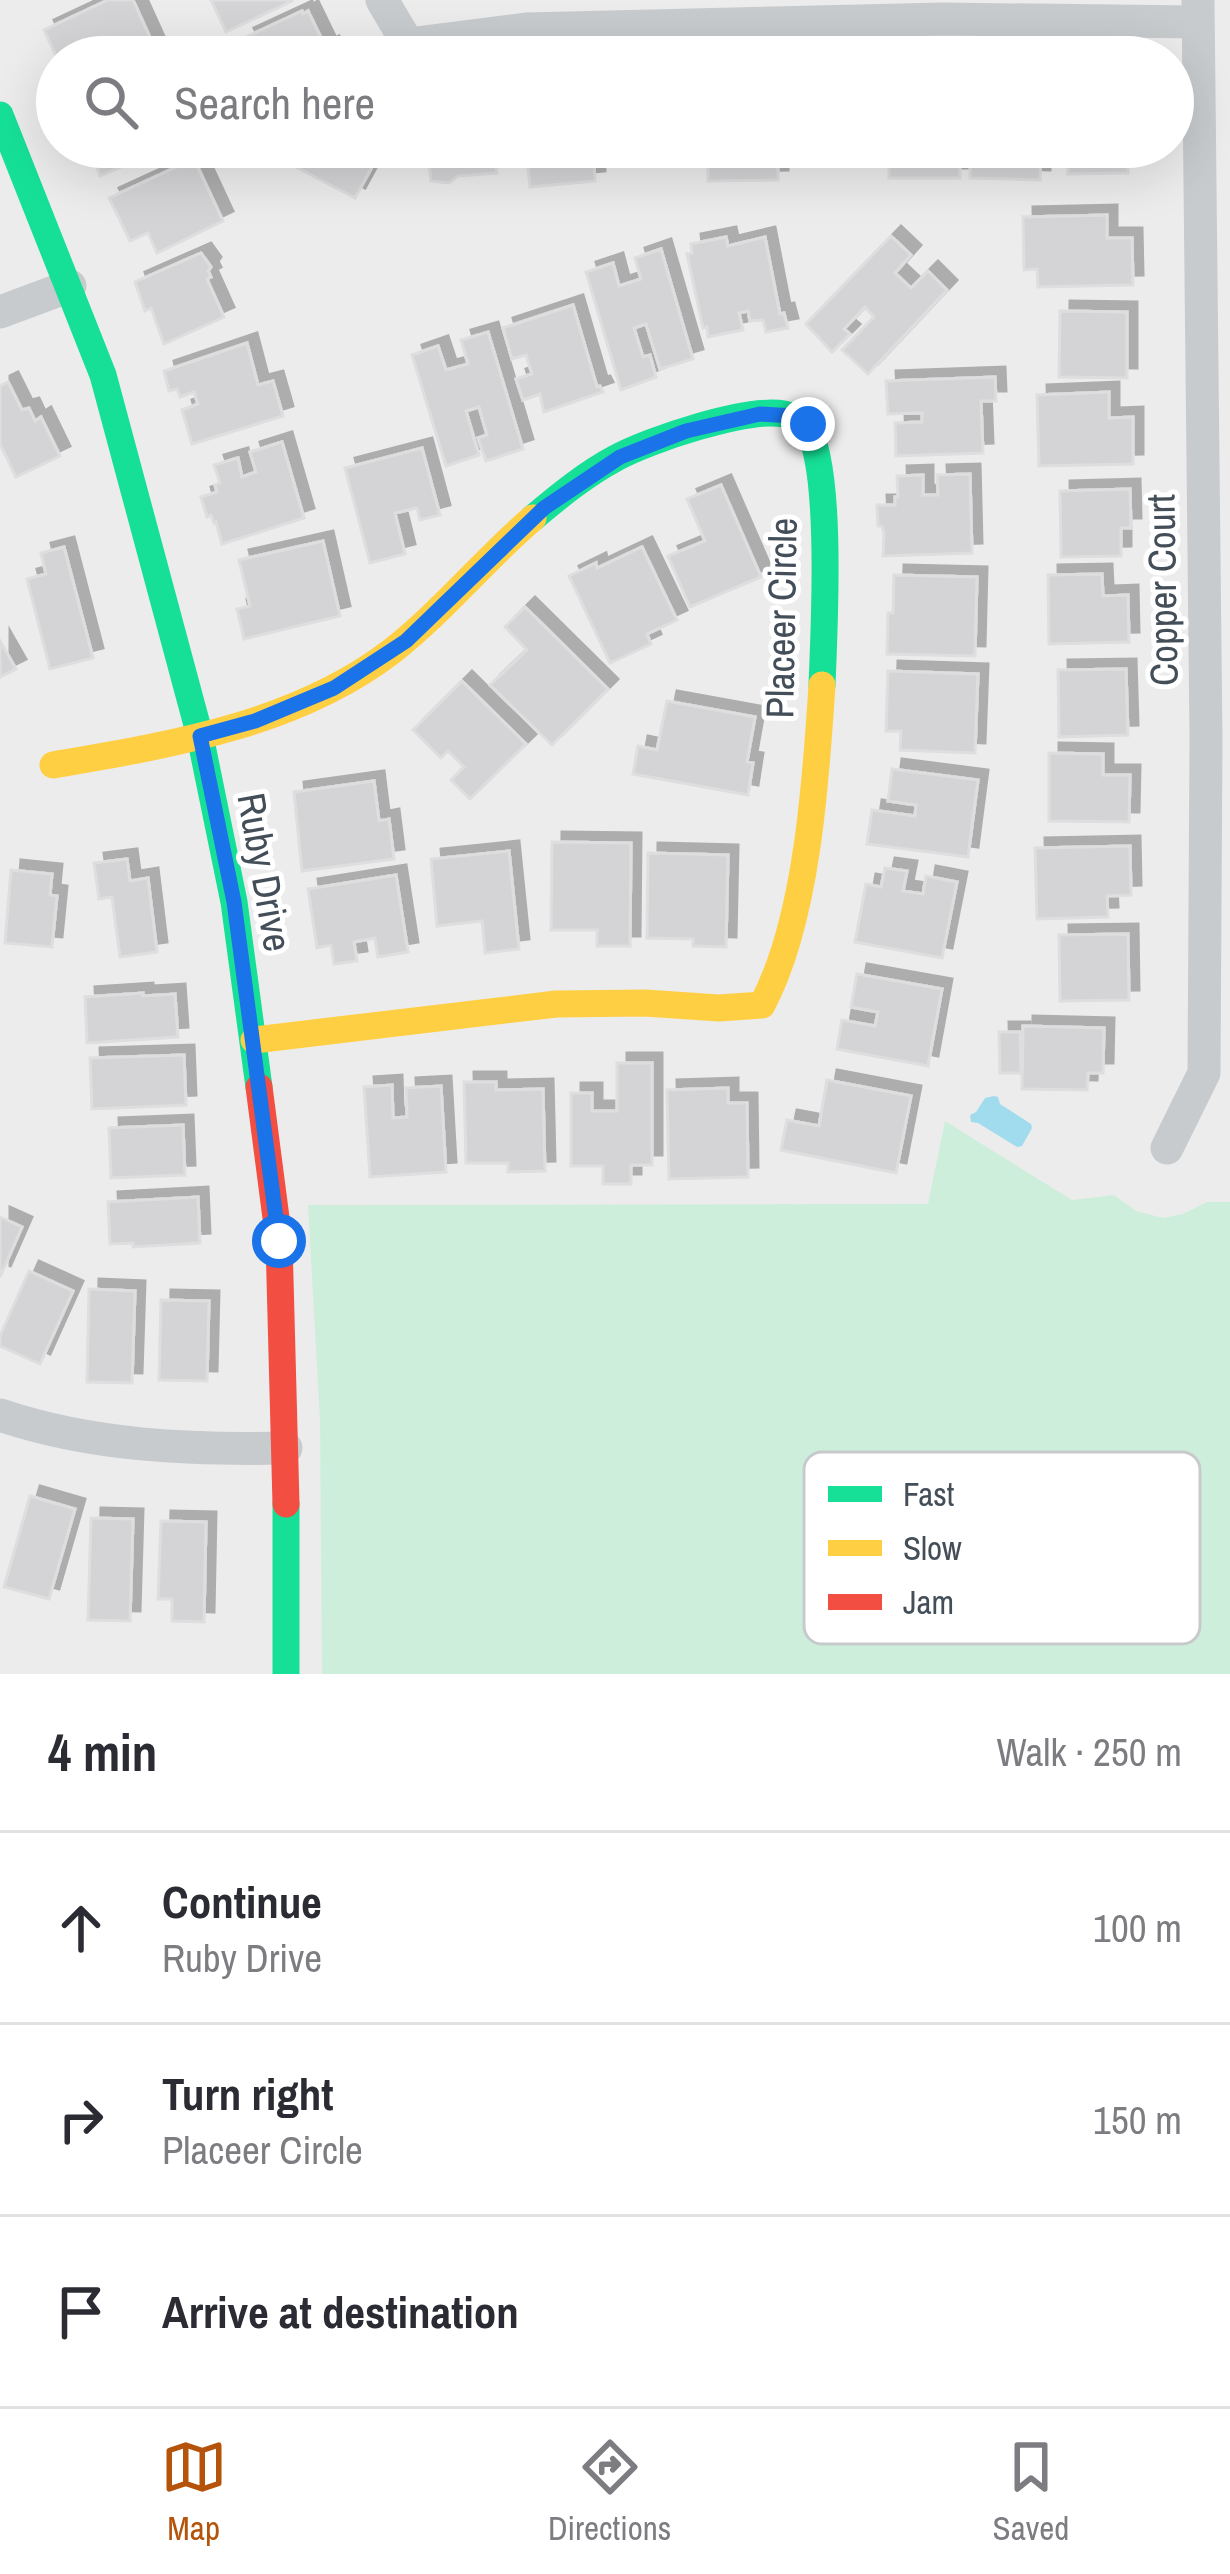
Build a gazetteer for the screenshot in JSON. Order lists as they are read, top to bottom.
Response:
{
  "streets": {
    "street": ["Copper Court", "Placeer Circle", "Ruby Drive"]
  },
  "crossings": [
    ["Placeer Circle", "Ruby Drive"]
  ],
  "legend": ["Fast", "Slow", "Jam"],
  "page": {
    "search": "Search here",
    "heading": ["4 min", "Walk · 250 m"],
    "list": [
      ["Continue", "Ruby Drive", "100 m"],
      ["Turn right", "Placeer Circle", "150 m"],
      "Arrive at destination"
    ],
    "nav": ["Map", "Directions", "Saved"]
  }
}
